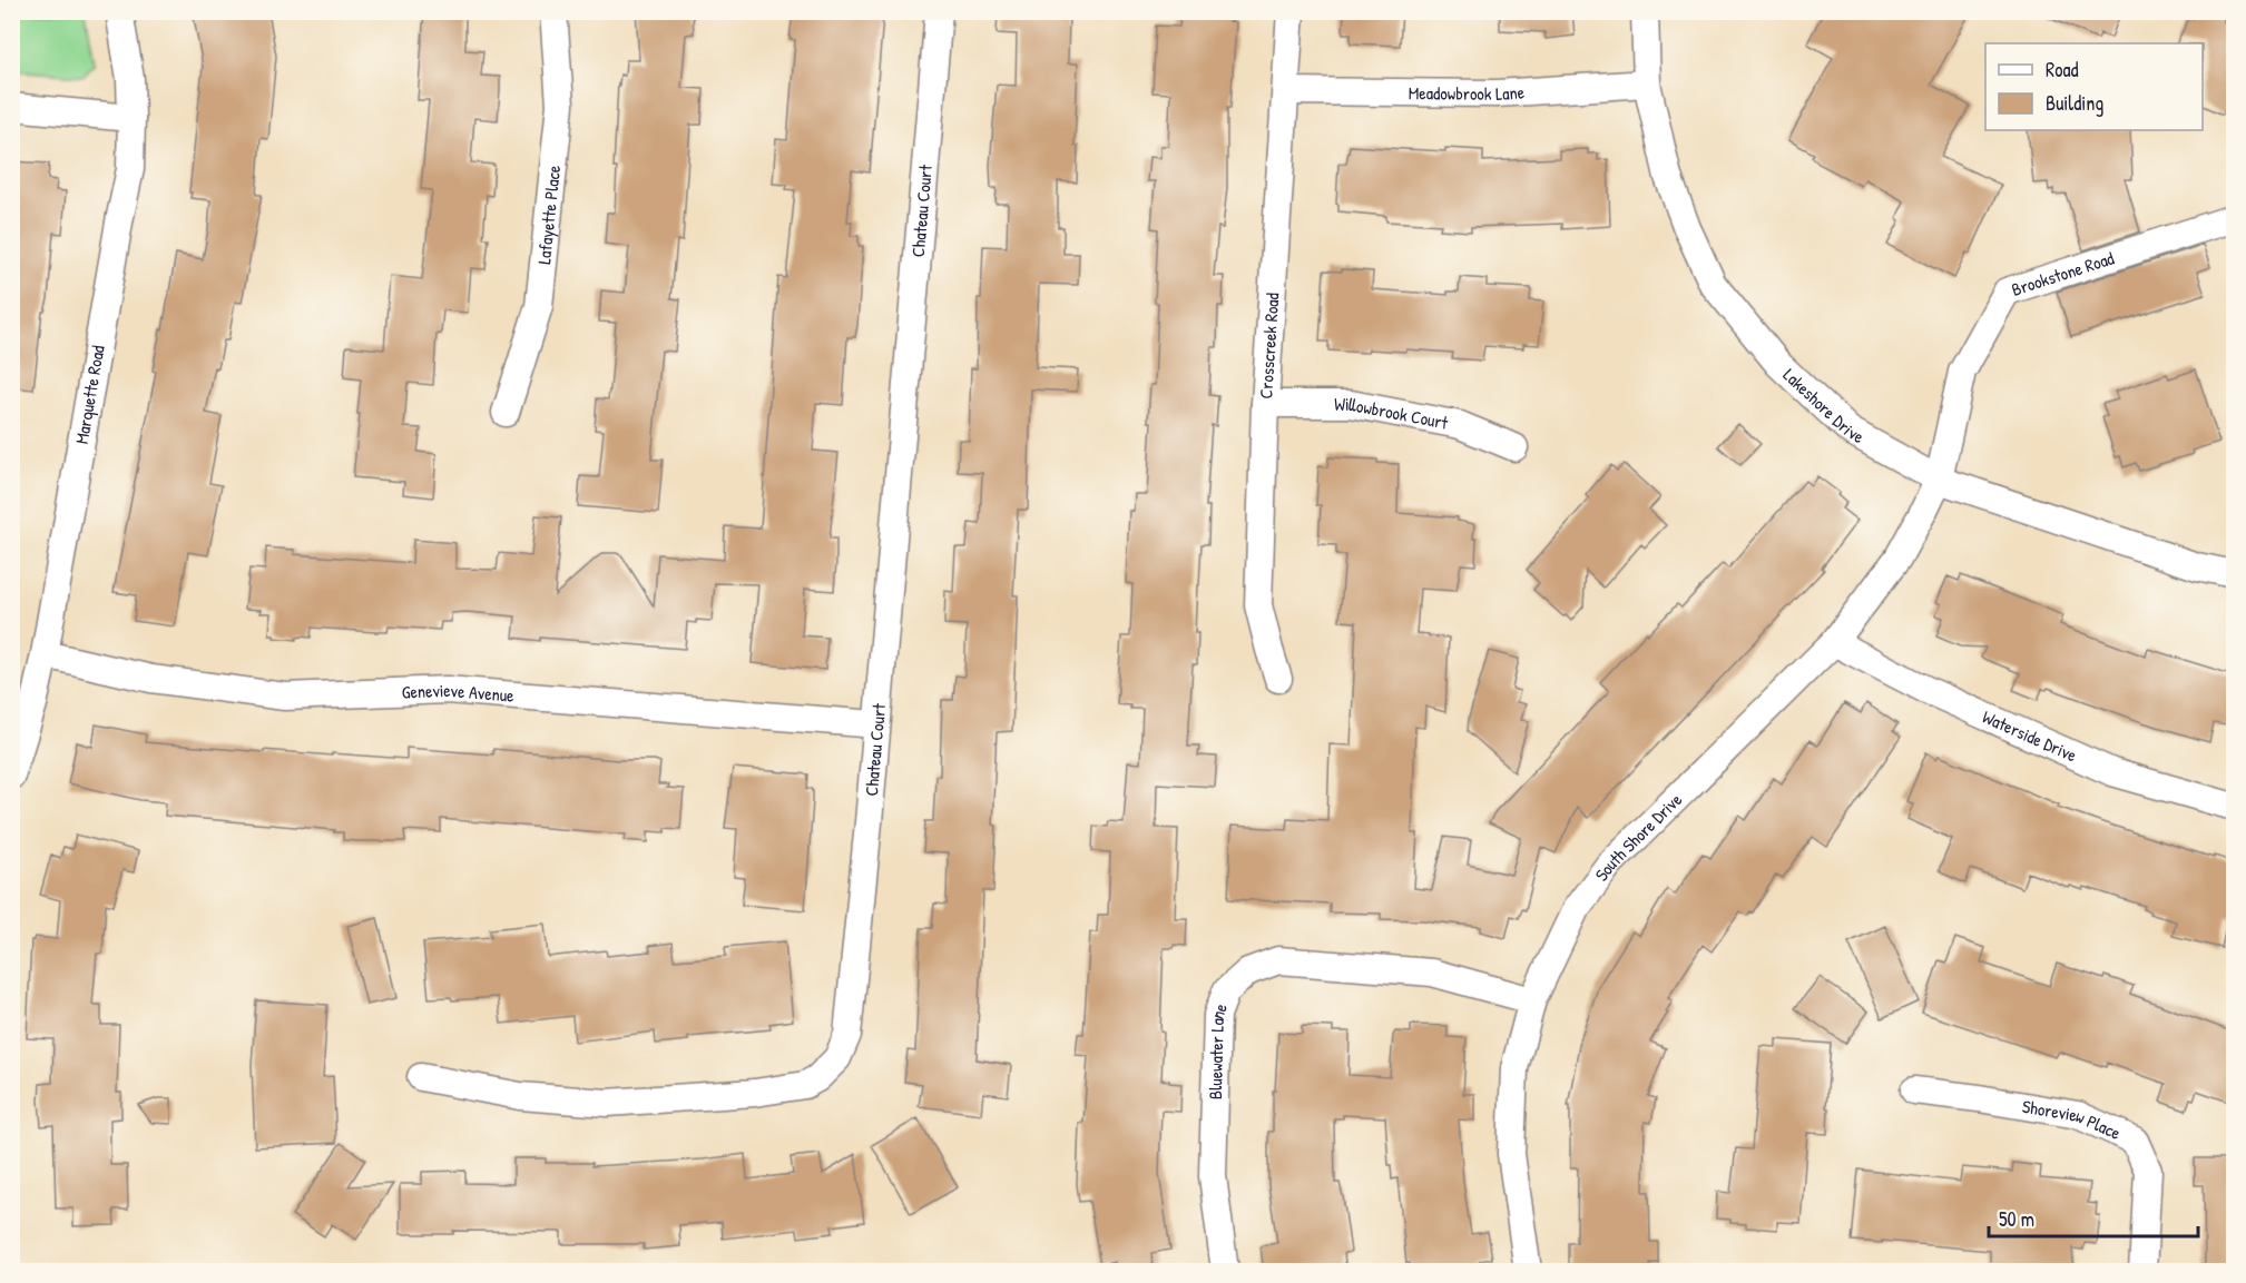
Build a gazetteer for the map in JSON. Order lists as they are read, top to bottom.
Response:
{
  "streets": {
    "street": [
      "Meadowbrook Lane",
      "Chateau Court",
      "Lafayette Place",
      "Brookstone Road",
      "Crosscreek Road",
      "Marquette Road",
      "Lakeshore Drive",
      "Willowbrook Court",
      "Genevieve Avenue",
      "Waterside Drive",
      "South Shore Drive",
      "Bluewater Lane",
      "Shoreview Place"
    ]
  },
  "crossings": [
    ["Meadowbrook Lane", "Crosscreek Road"],
    ["Meadowbrook Lane", "Lakeshore Drive"],
    ["Chateau Court", "Genevieve Avenue"],
    ["Brookstone Road", "Lakeshore Drive"],
    ["Brookstone Road", "South Shore Drive"],
    ["Crosscreek Road", "Willowbrook Court"],
    ["Marquette Road", "Genevieve Avenue"],
    ["Lakeshore Drive", "South Shore Drive"],
    ["Waterside Drive", "South Shore Drive"],
    ["South Shore Drive", "Bluewater Lane"]
  ],
  "legend": ["Road", "Building"],
  "scale_bar": "50 m"
}
